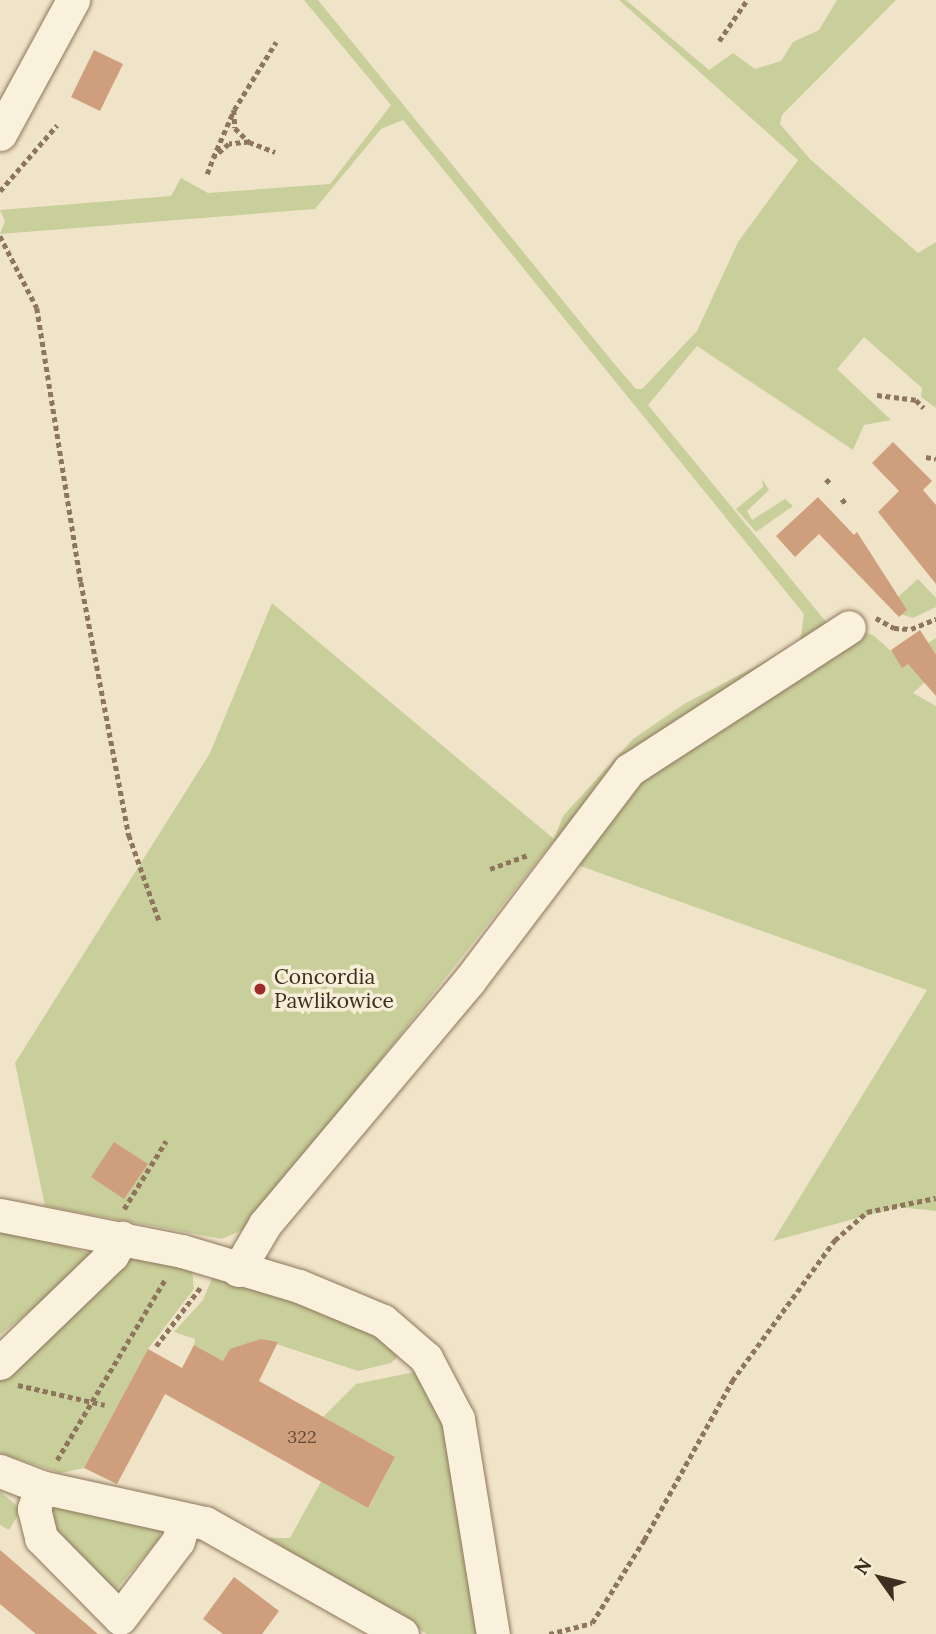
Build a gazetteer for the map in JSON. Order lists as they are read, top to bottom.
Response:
{
  "places": ["Concordia Pawlikowice"],
  "house_numbers": ["322"],
  "north": "top left"
}
